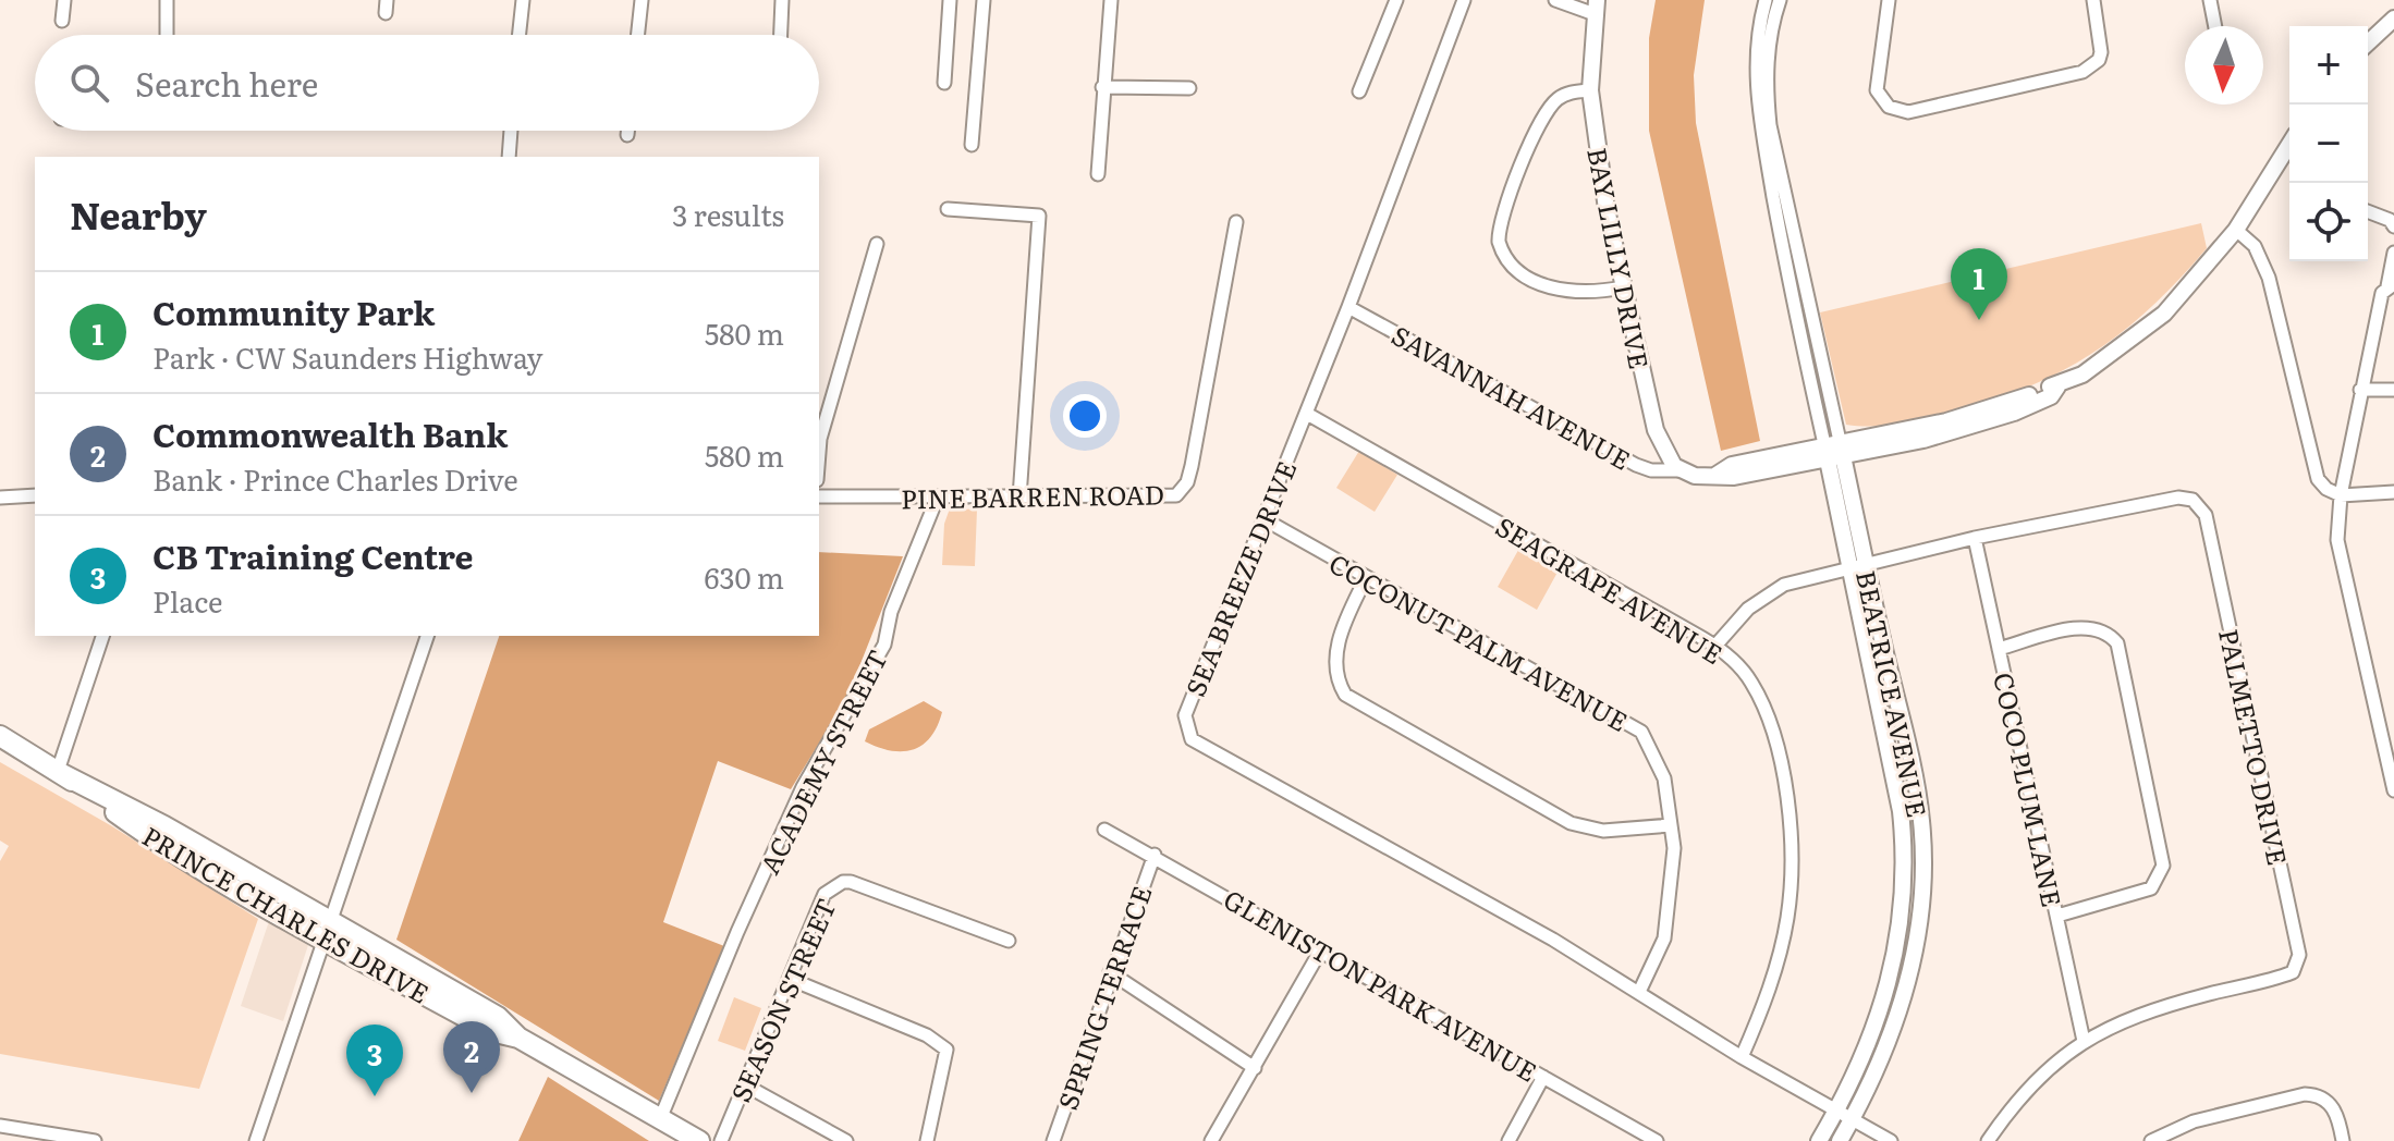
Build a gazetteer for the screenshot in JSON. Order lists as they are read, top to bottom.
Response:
{
  "streets": {
    "highway": ["PRINCE CHARLES DRIVE"],
    "main road": ["BAY LILLY DRIVE", "BEATRICE AVENUE"],
    "street": [
      "SAVANNAH AVENUE",
      "PINE BARREN ROAD",
      "SEA BREEZE DRIVE",
      "SEAGRAPE AVENUE",
      "COCONUT PALM AVENUE",
      "PALMETTO DRIVE",
      "ACADEMY STREET",
      "COCO PLUM LANE",
      "GLENISTON PARK AVENUE",
      "SPRING TERRACE",
      "SEASON STREET"
    ]
  },
  "crossings": [
    ["BAY LILLY DRIVE", "SAVANNAH AVENUE"],
    ["SAVANNAH AVENUE", "SEA BREEZE DRIVE"],
    ["PINE BARREN ROAD", "ACADEMY STREET"],
    ["SEA BREEZE DRIVE", "SEAGRAPE AVENUE"],
    ["SEA BREEZE DRIVE", "COCONUT PALM AVENUE"],
    ["SEA BREEZE DRIVE", "BEATRICE AVENUE"],
    ["SEAGRAPE AVENUE", "PALMETTO DRIVE"],
    ["BEATRICE AVENUE", "PALMETTO DRIVE"],
    ["PALMETTO DRIVE", "COCO PLUM LANE"],
    ["ACADEMY STREET", "PRINCE CHARLES DRIVE"],
    ["GLENISTON PARK AVENUE", "SPRING TERRACE"]
  ],
  "north": "bottom",
  "page": {
    "map_buttons": ["+", "−"],
    "search": "Search here",
    "heading": ["Nearby", "3 results"],
    "pins": ["1", "2", "3"],
    "list": [
      {
        "mark": "1",
        "name": "Community Park",
        "note": "Park · CW Saunders Highway",
        "value": "580 m"
      },
      {
        "mark": "2",
        "name": "Commonwealth Bank",
        "note": "Bank · Prince Charles Drive",
        "value": "580 m"
      },
      {
        "mark": "3",
        "name": "CB Training Centre",
        "note": "Place",
        "value": "630 m"
      }
    ]
  }
}
